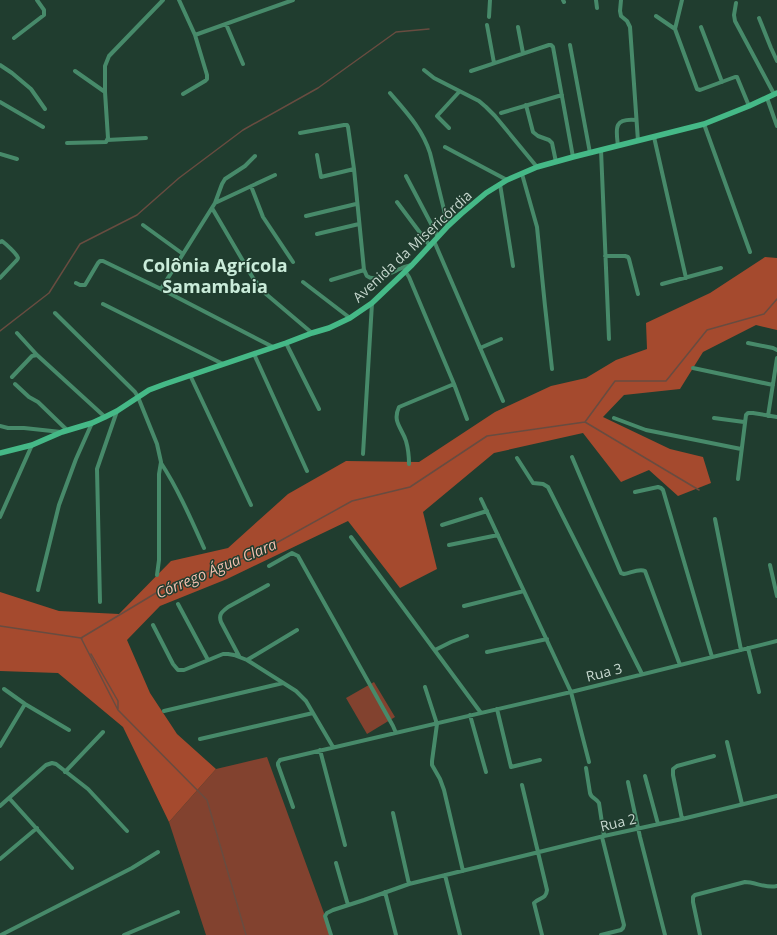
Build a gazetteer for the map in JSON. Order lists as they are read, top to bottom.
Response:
{
  "streets": {
    "street": ["Avenida da Misericórdia", "Rua 3", "Rua 2"]
  },
  "districts": ["Colônia Agrícola Samambaia"],
  "water": ["Córrego Água Clara"]
}
